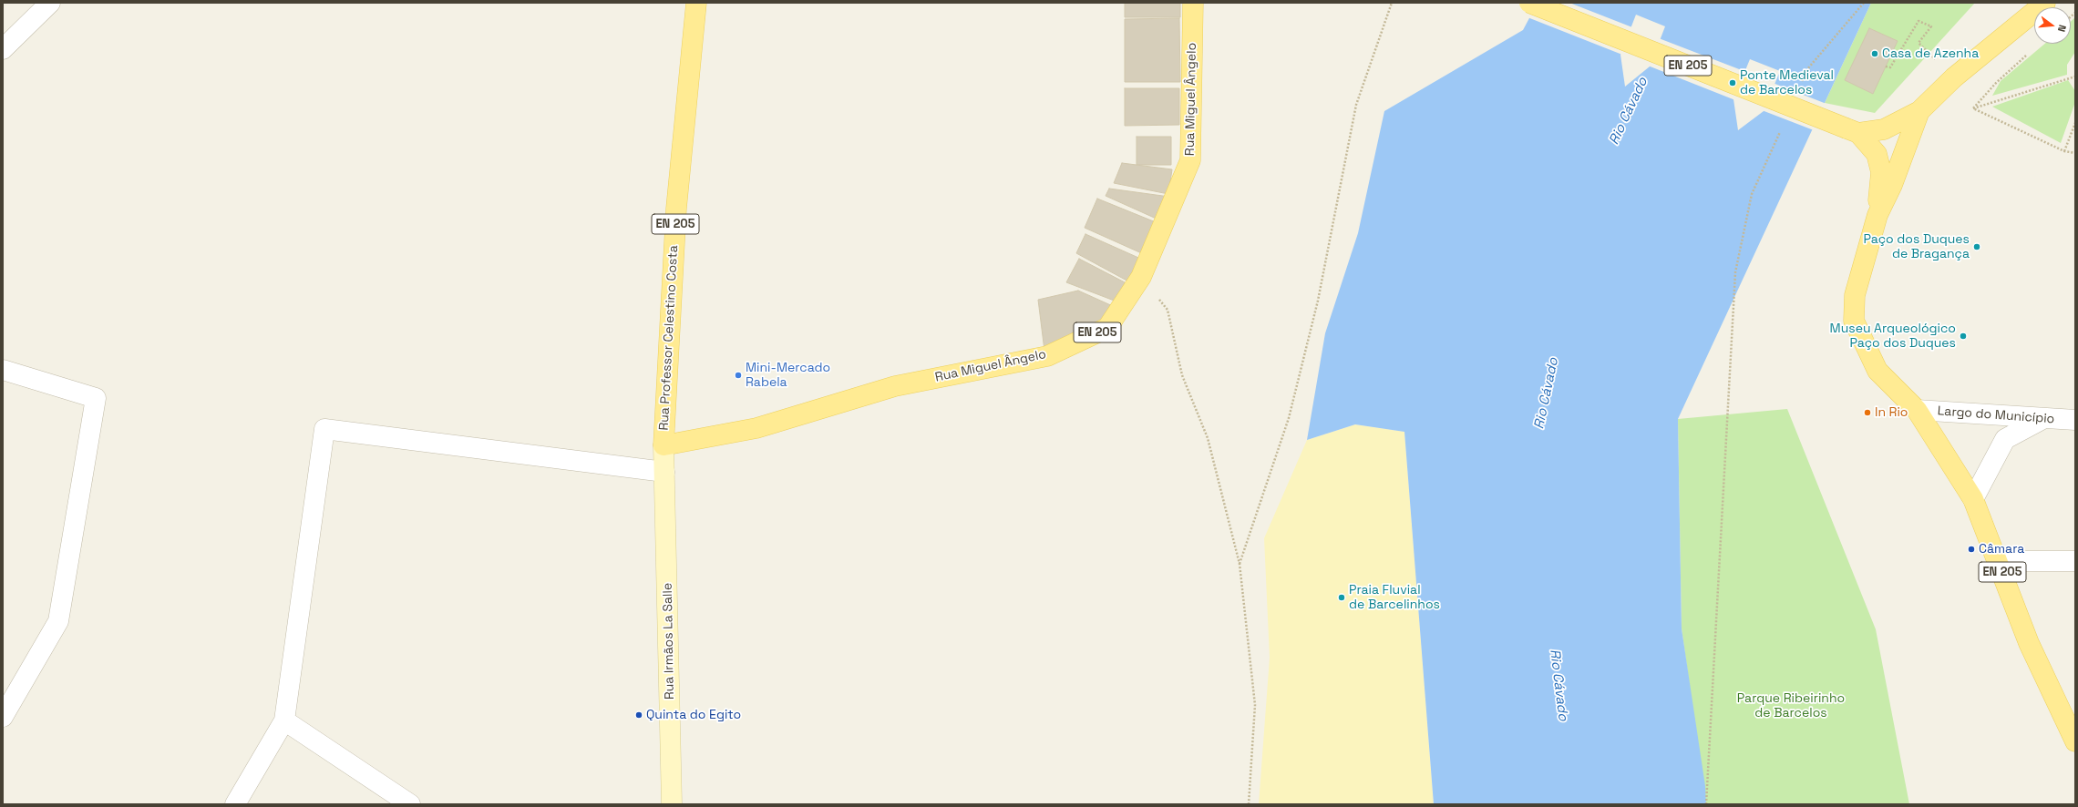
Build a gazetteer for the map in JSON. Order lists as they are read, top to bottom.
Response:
{
  "streets": {
    "main road": [
      "EN 205",
      "Rua Miguel Ângelo",
      "Rua Professor Celestino Costa",
      "Rua Irmãos La Salle"
    ],
    "street": ["Largo do Município"]
  },
  "crossings": [
    ["EN 205", "Largo do Município"],
    ["Rua Miguel Ângelo", "Rua Professor Celestino Costa"],
    ["Rua Professor Celestino Costa", "Rua Irmãos La Salle"]
  ],
  "water": ["Rio Cávado"],
  "parks": ["Parque Ribeirinho de Barcelos"],
  "places": [
    "Casa de Azenha",
    "Ponte Medieval de Barcelos",
    "Paço dos Duques de Bragança",
    "Museu Arqueológico Paço dos Duques",
    "Mini-Mercado Rabela",
    "In Rio",
    "Câmara",
    "Praia Fluvial de Barcelinhos",
    "Quinta do Egito"
  ],
  "north": "right"
}
